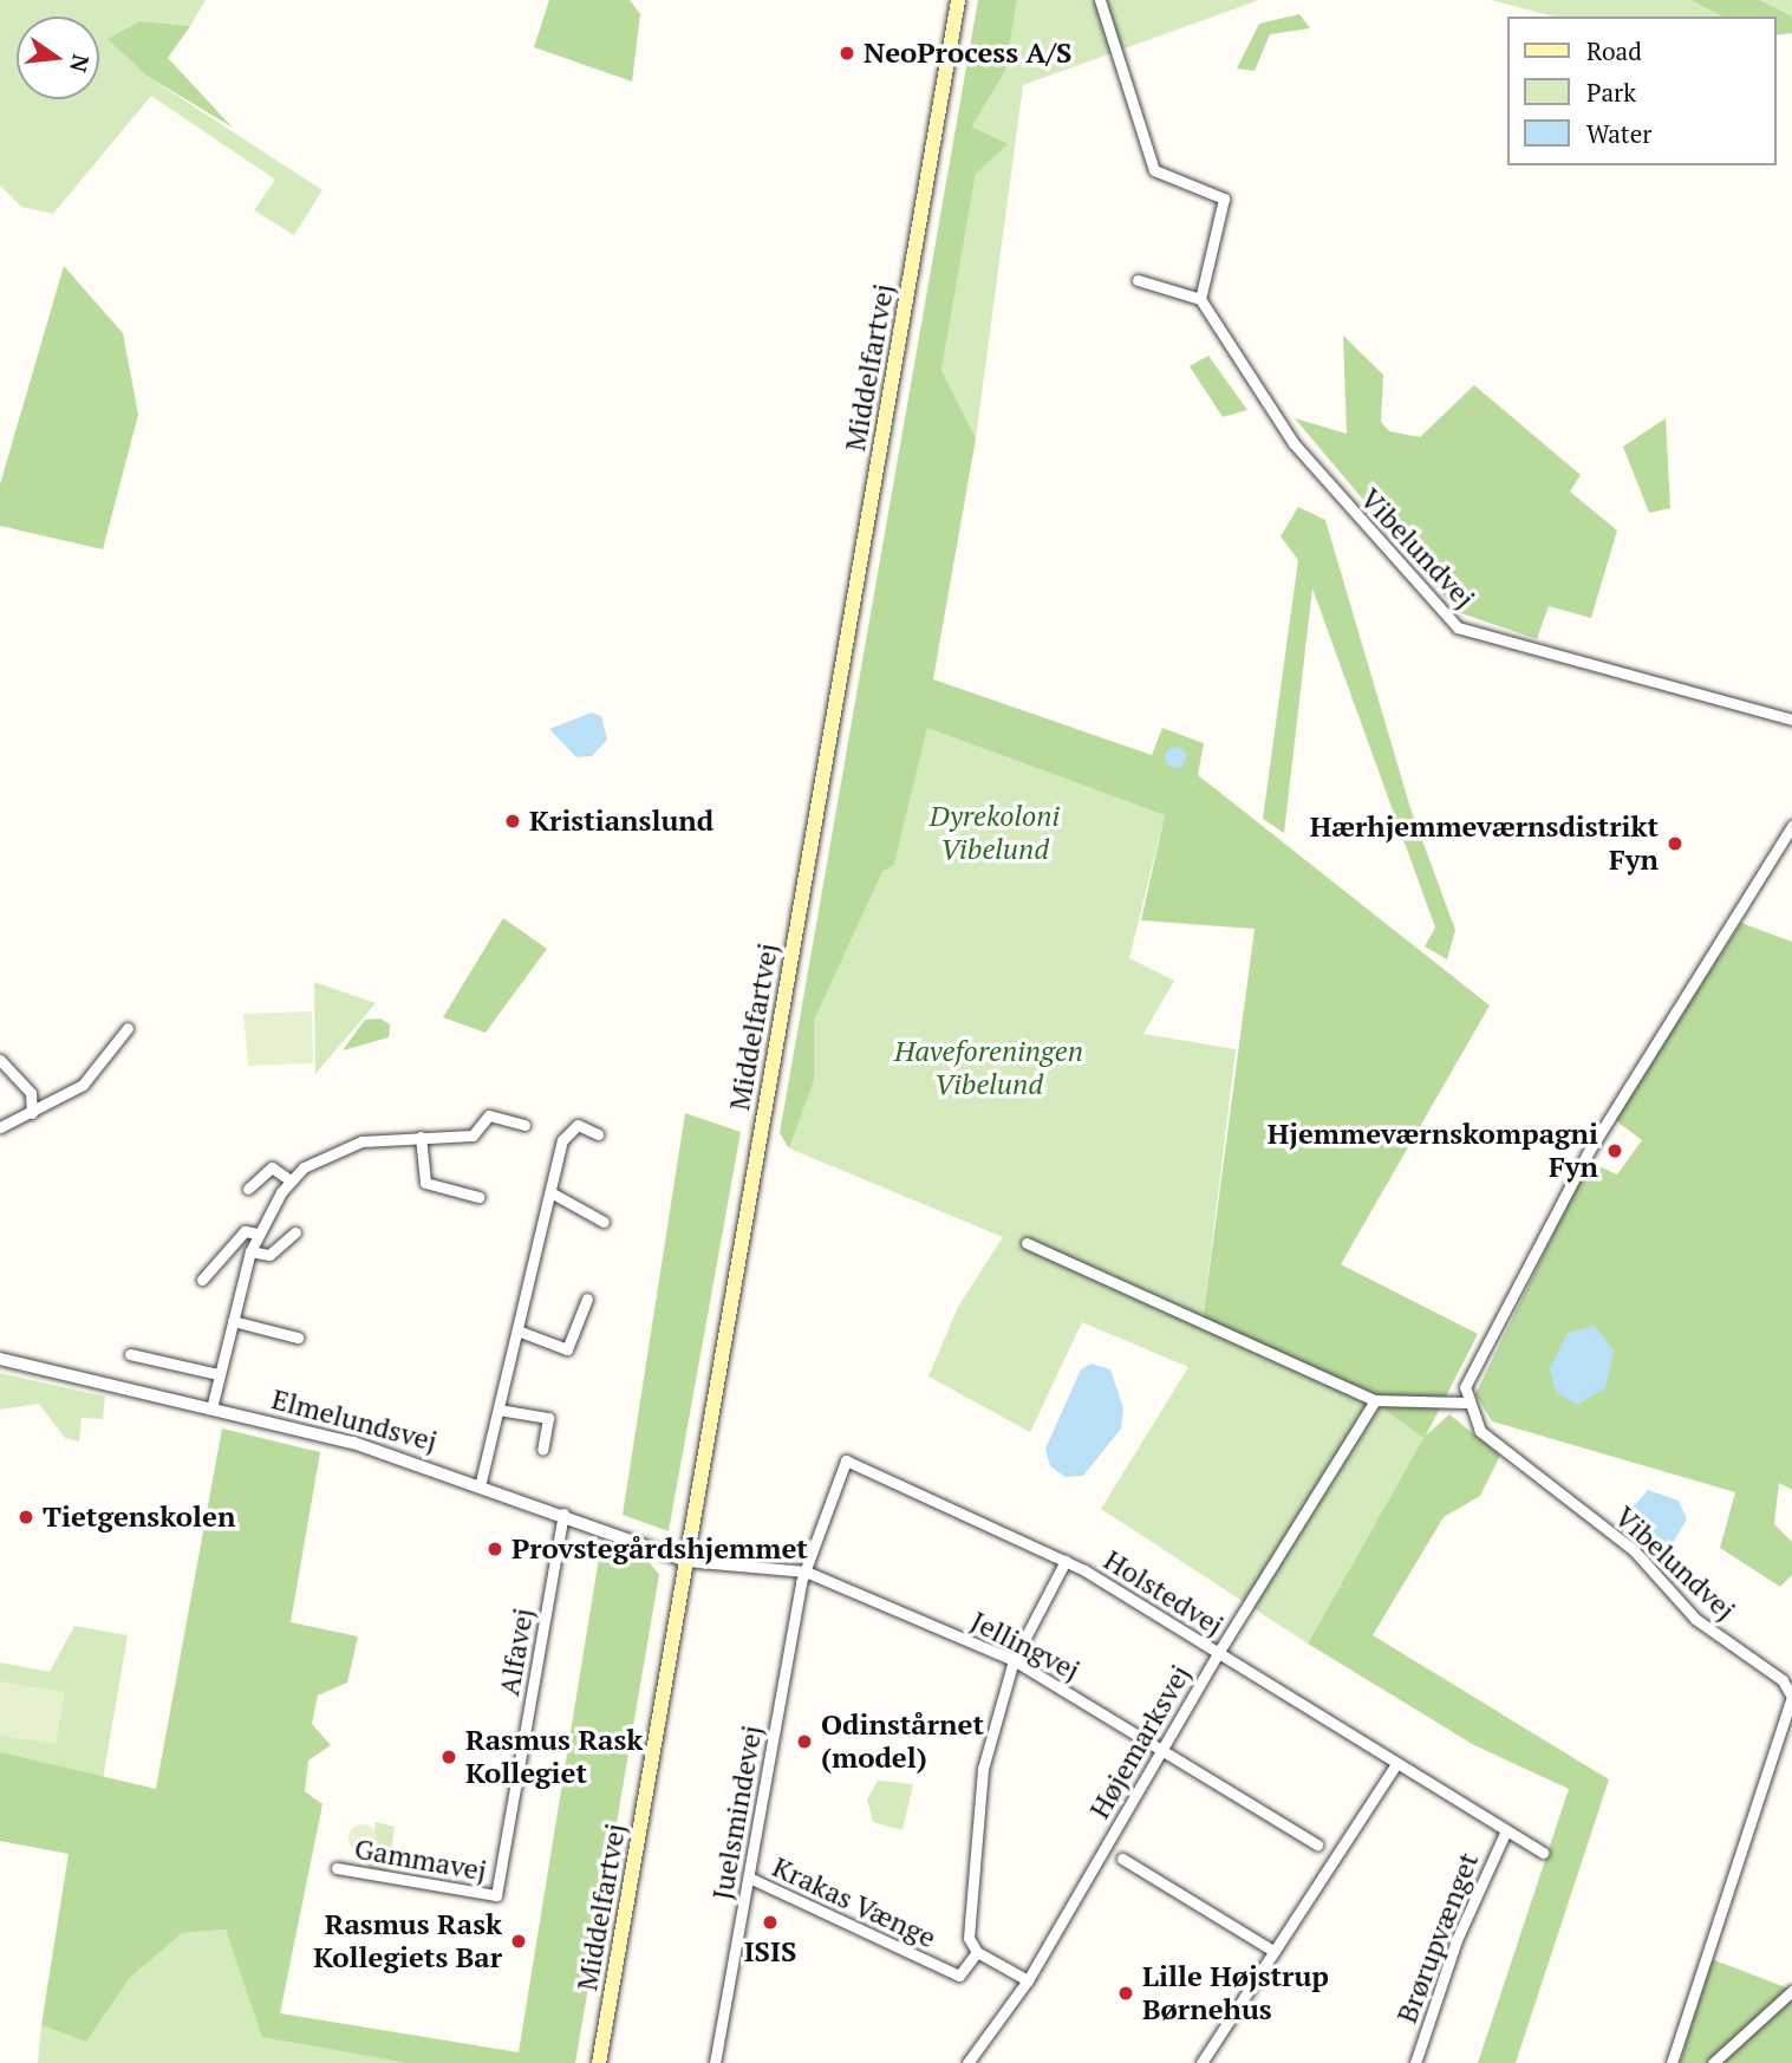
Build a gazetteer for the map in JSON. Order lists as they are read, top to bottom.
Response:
{
  "streets": {
    "main road": ["Middelfartvej"],
    "street": [
      "Vibelundvej",
      "Elmelundsvej",
      "Holstedvej",
      "Jellingvej",
      "Alfavej",
      "Højemarksvej",
      "Juelsmindevej",
      "Gammavej",
      "Krakas Vænge",
      "Brørupvænget"
    ]
  },
  "crossings": [
    ["Middelfartvej", "Elmelundsvej"],
    ["Middelfartvej", "Jellingvej"],
    ["Elmelundsvej", "Jellingvej"],
    ["Elmelundsvej", "Alfavej"],
    ["Holstedvej", "Jellingvej"],
    ["Holstedvej", "Højemarksvej"],
    ["Holstedvej", "Juelsmindevej"],
    ["Holstedvej", "Brørupvænget"],
    ["Jellingvej", "Højemarksvej"],
    ["Jellingvej", "Juelsmindevej"],
    ["Alfavej", "Gammavej"],
    ["Juelsmindevej", "Krakas Vænge"]
  ],
  "parks": ["Dyrekoloni Vibelund", "Haveforeningen Vibelund"],
  "places": [
    "NeoProcess A/S",
    "Kristianslund",
    "Hærhjemmeværnsdistrikt Fyn",
    "Hjemmeværnskompagni Fyn",
    "Tietgenskolen",
    "Provstegårdshjemmet",
    "Odinstårnet (model)",
    "Rasmus Rask Kollegiet",
    "ISIS",
    "Rasmus Rask Kollegiets Bar",
    "Lille Højstrup Børnehus"
  ],
  "legend": ["Road", "Park", "Water"],
  "north": "right"
}
